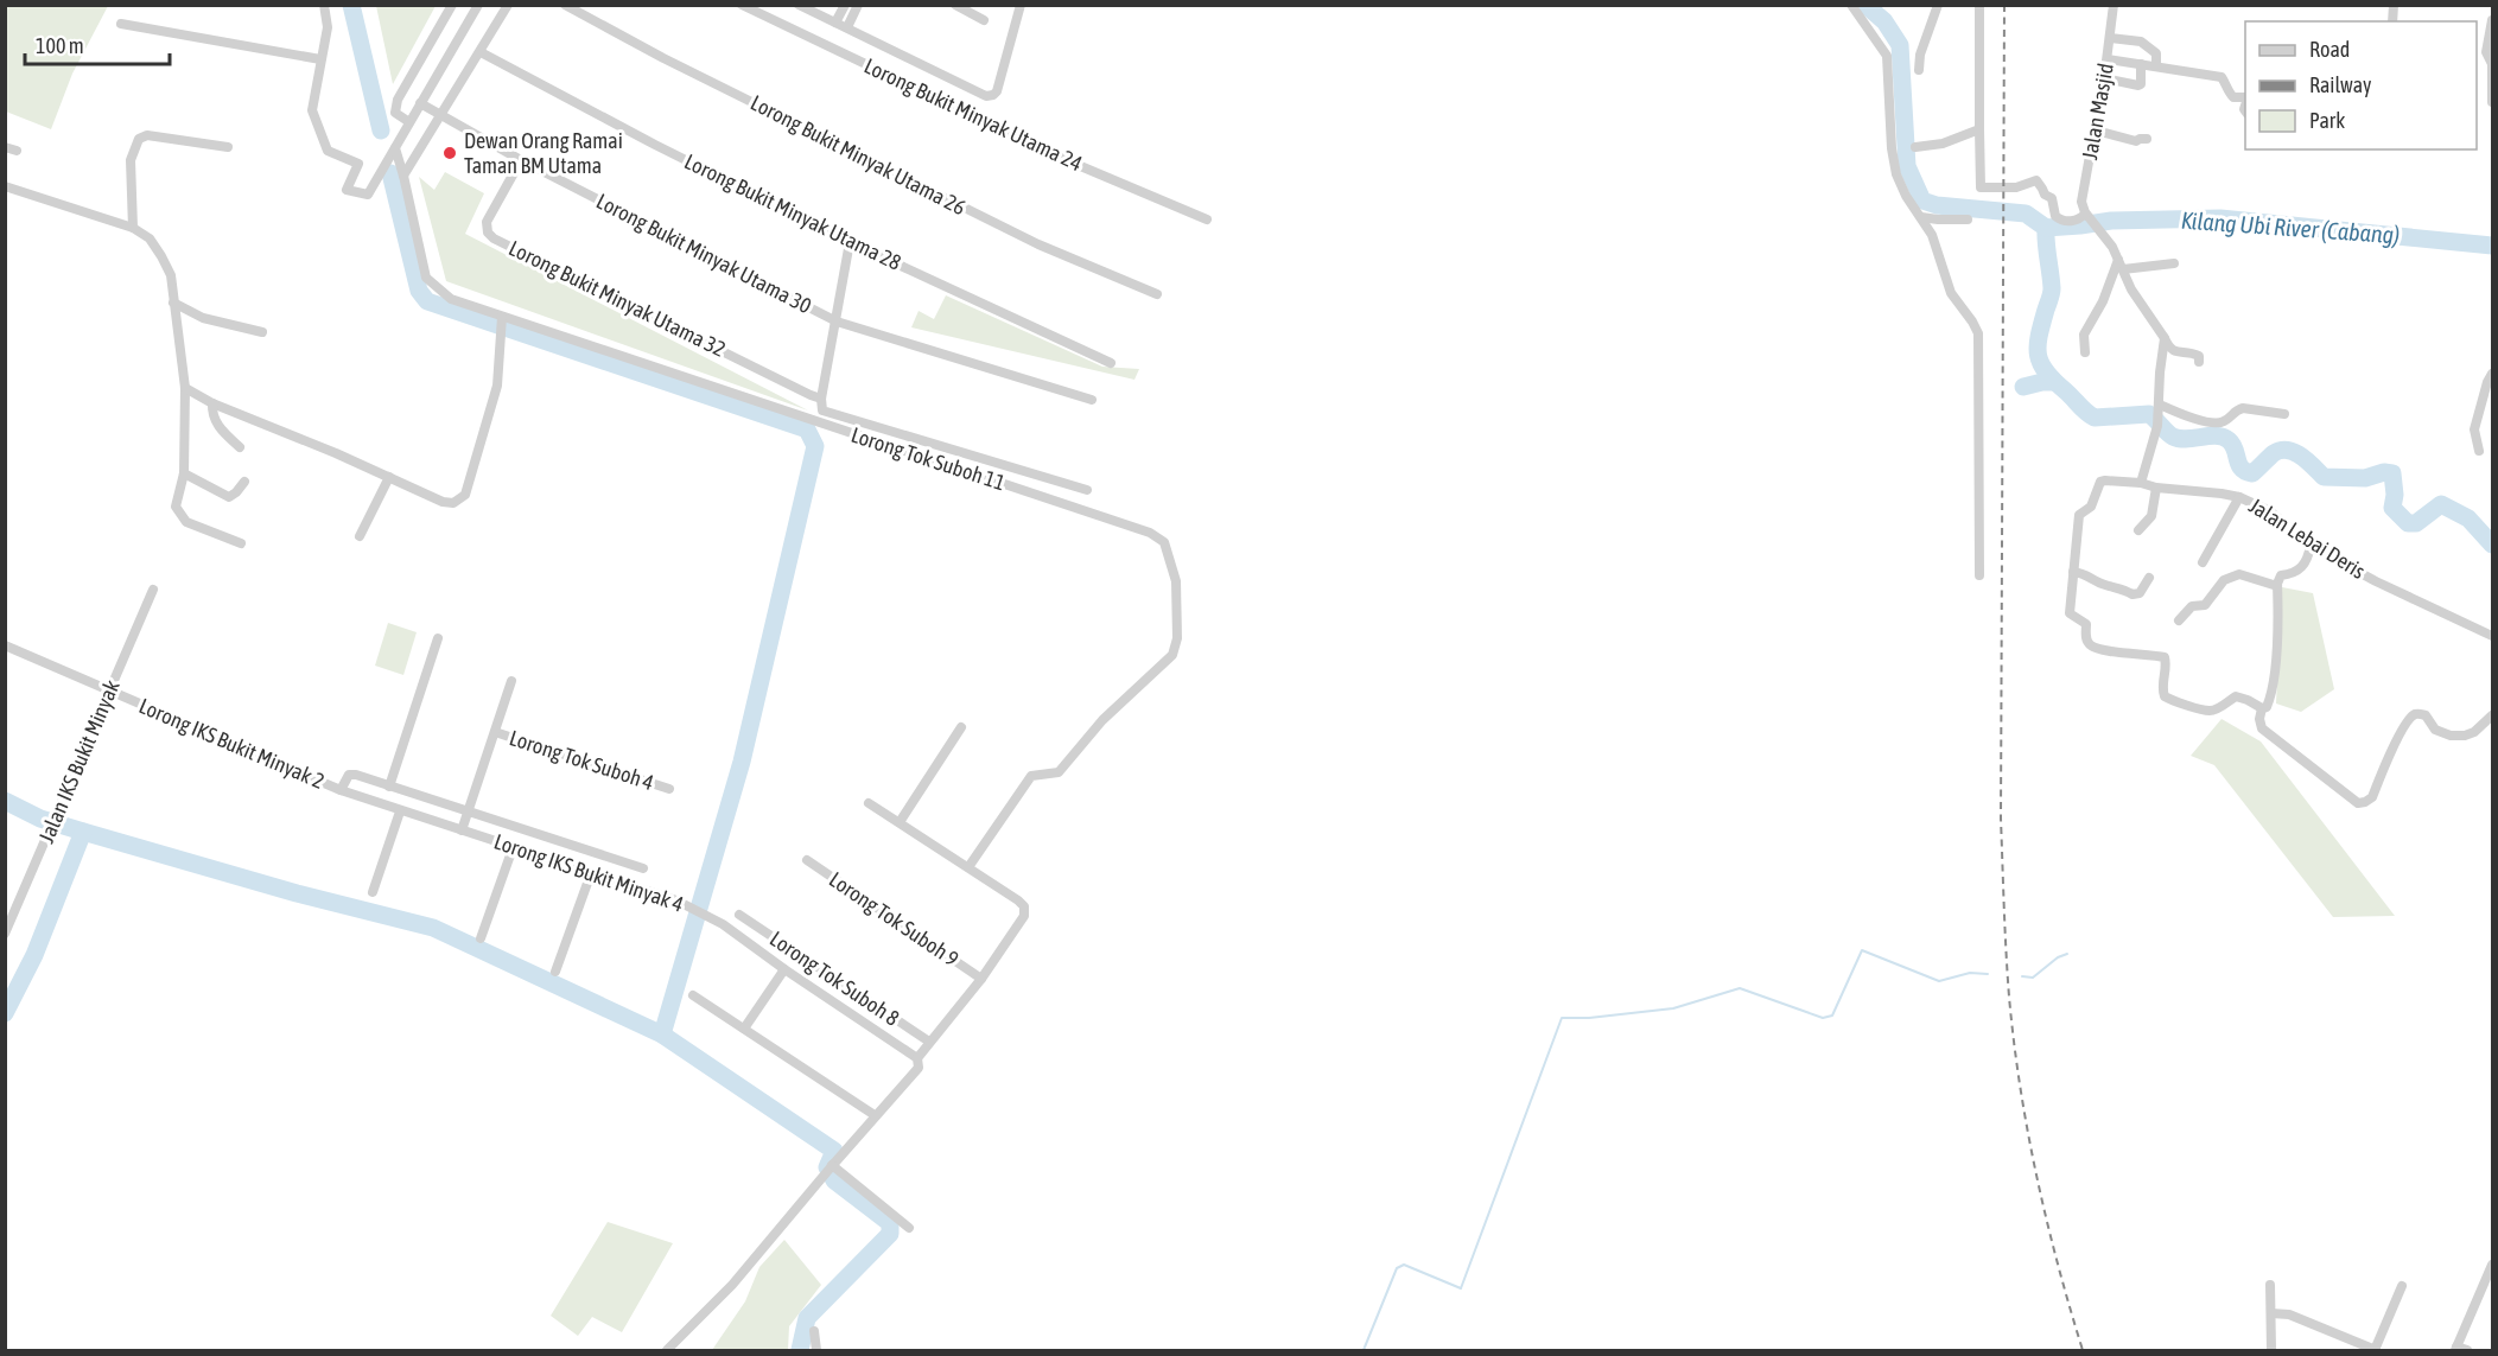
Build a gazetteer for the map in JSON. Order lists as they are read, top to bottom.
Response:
{
  "streets": {
    "street": [
      "Jalan Masjid",
      "Lorong Bukit Minyak Utama 24",
      "Lorong Bukit Minyak Utama 26",
      "Lorong Bukit Minyak Utama 28",
      "Lorong Bukit Minyak Utama 30",
      "Lorong Bukit Minyak Utama 32",
      "Lorong Tok Suboh 11",
      "Jalan Lebai Deris",
      "Lorong IKS Bukit Minyak 2",
      "Lorong Tok Suboh 4",
      "Jalan IKS Bukit Minyak",
      "Lorong IKS Bukit Minyak 4",
      "Lorong Tok Suboh 9",
      "Lorong Tok Suboh 8"
    ]
  },
  "crossings": [
    ["Lorong Bukit Minyak Utama 30", "Lorong Bukit Minyak Utama 32"],
    ["Lorong IKS Bukit Minyak 2", "Jalan IKS Bukit Minyak"],
    ["Lorong IKS Bukit Minyak 2", "Lorong IKS Bukit Minyak 4"]
  ],
  "water": ["Kilang Ubi River (Cabang)"],
  "places": ["Dewan Orang Ramai Taman BM Utama"],
  "legend": ["Road", "Railway", "Park"],
  "scale_bar": "100 m"
}
